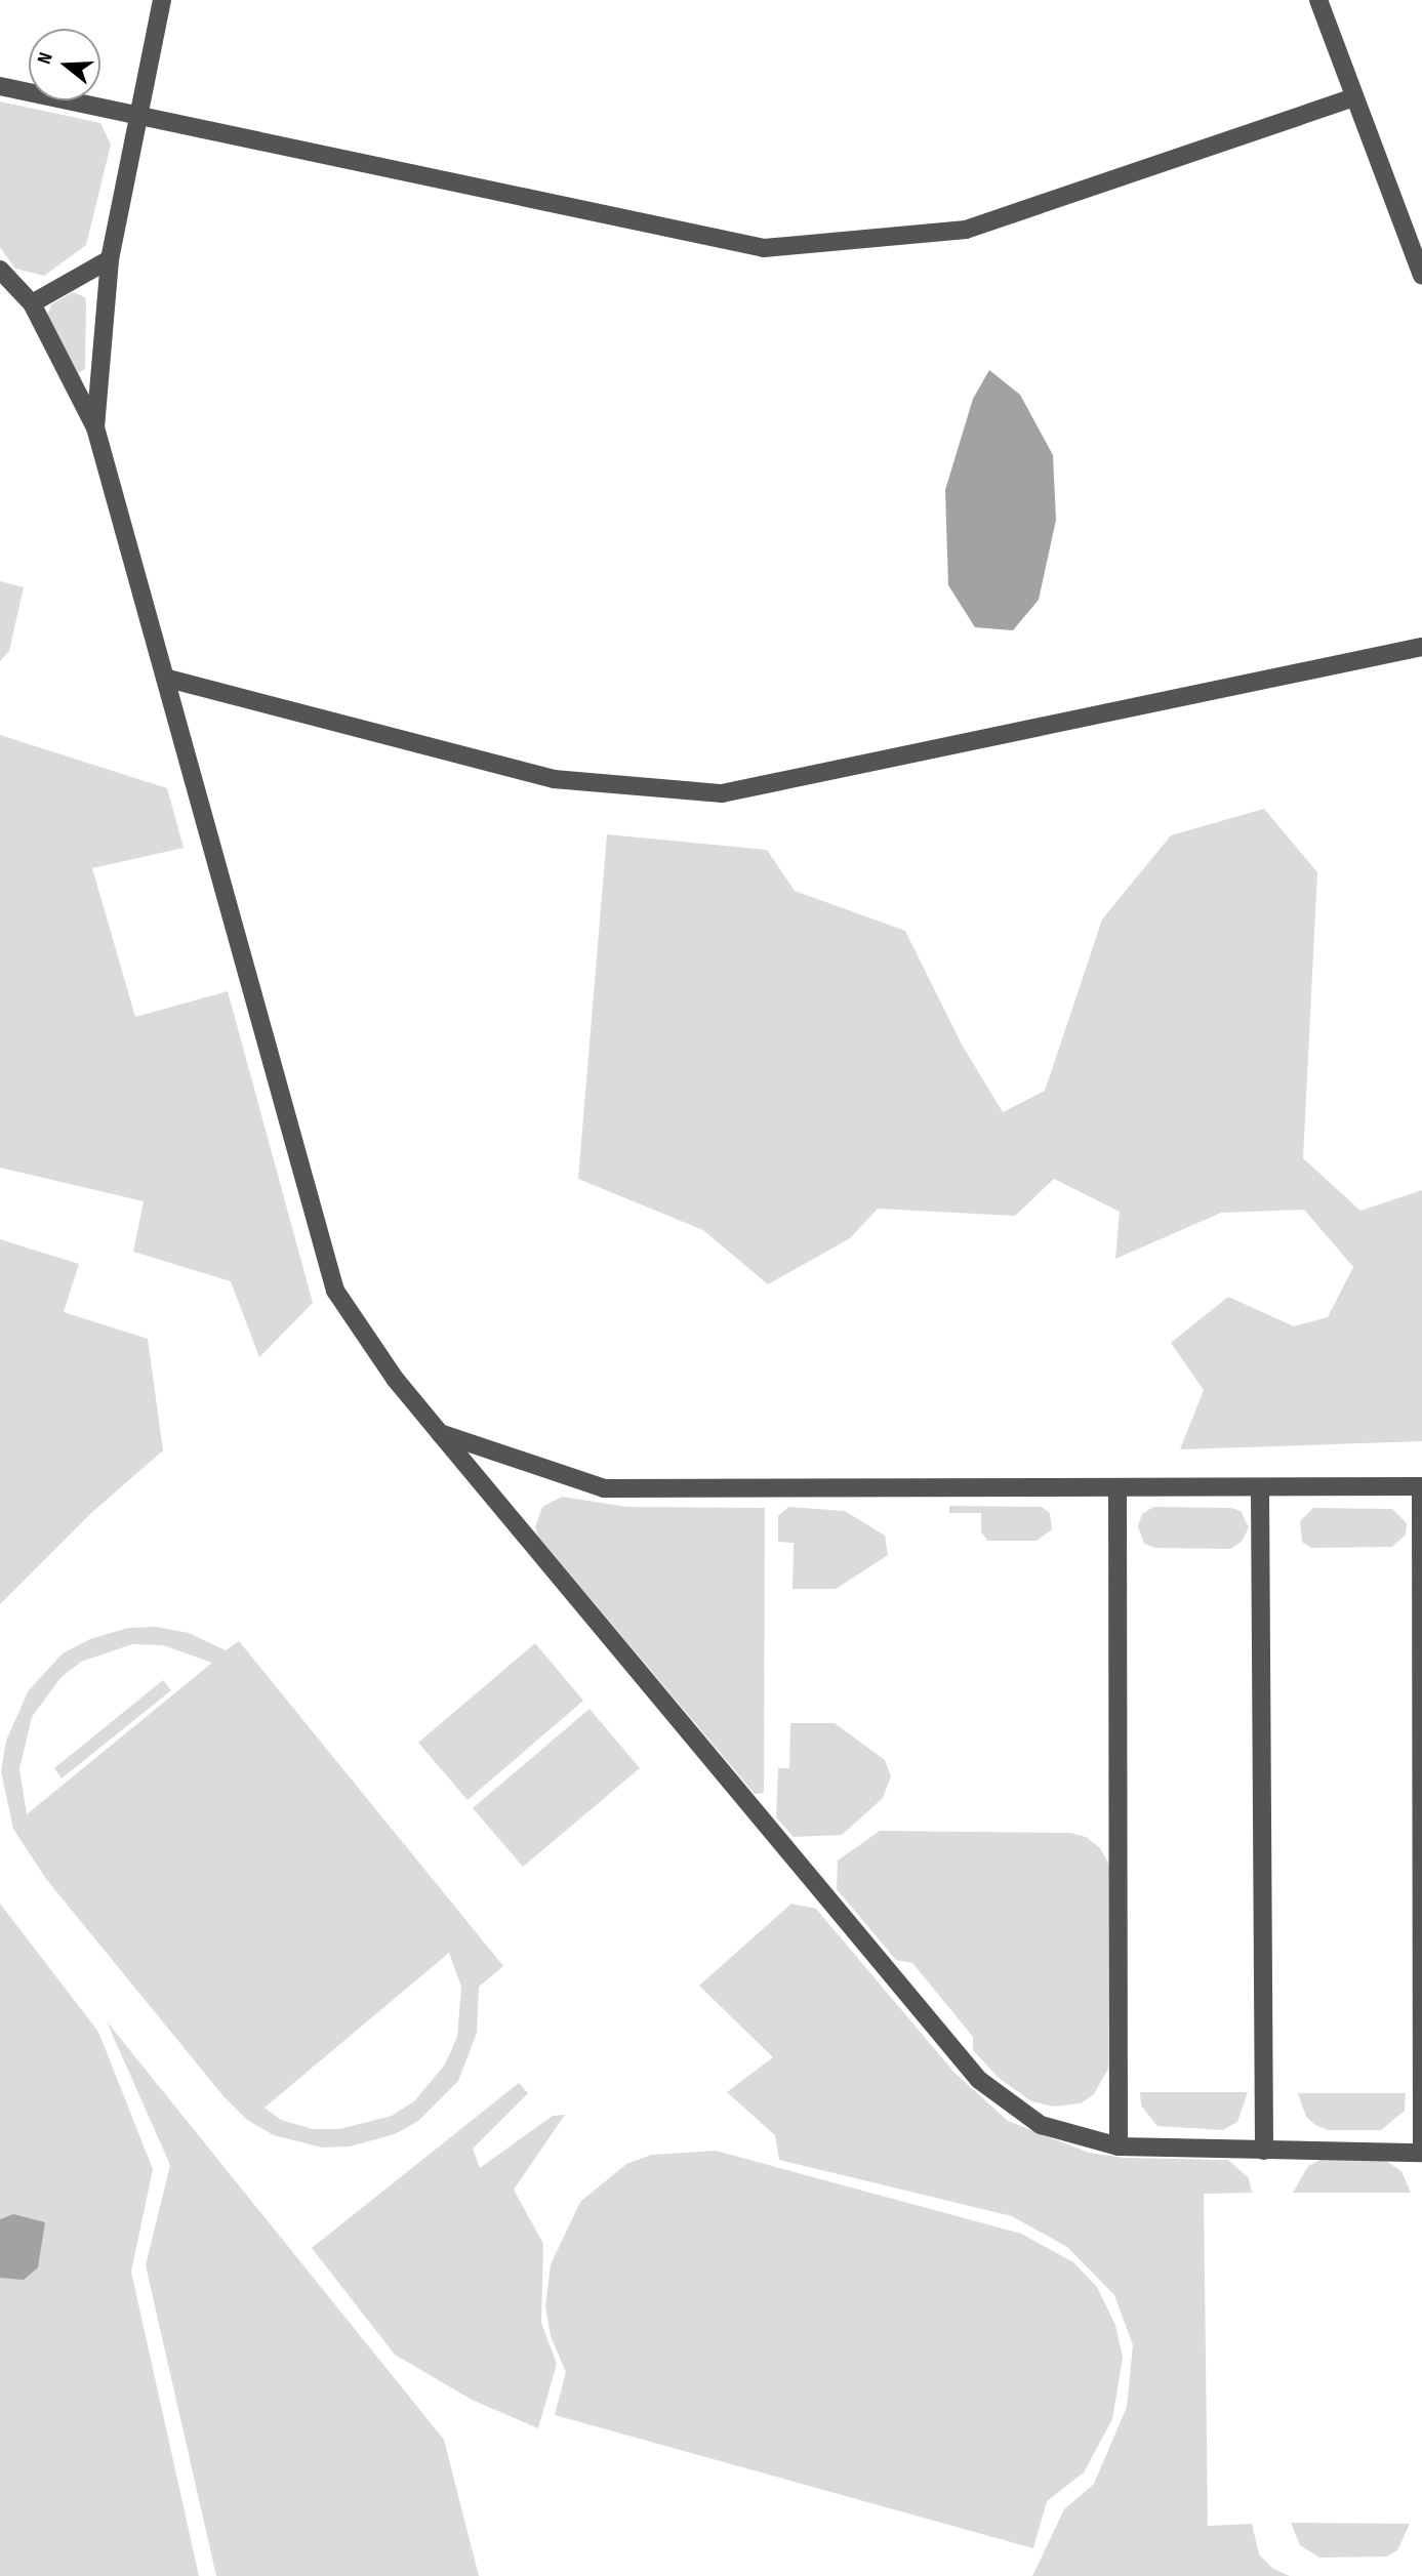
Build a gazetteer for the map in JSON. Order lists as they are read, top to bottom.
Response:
{
  "north": "left"
}
